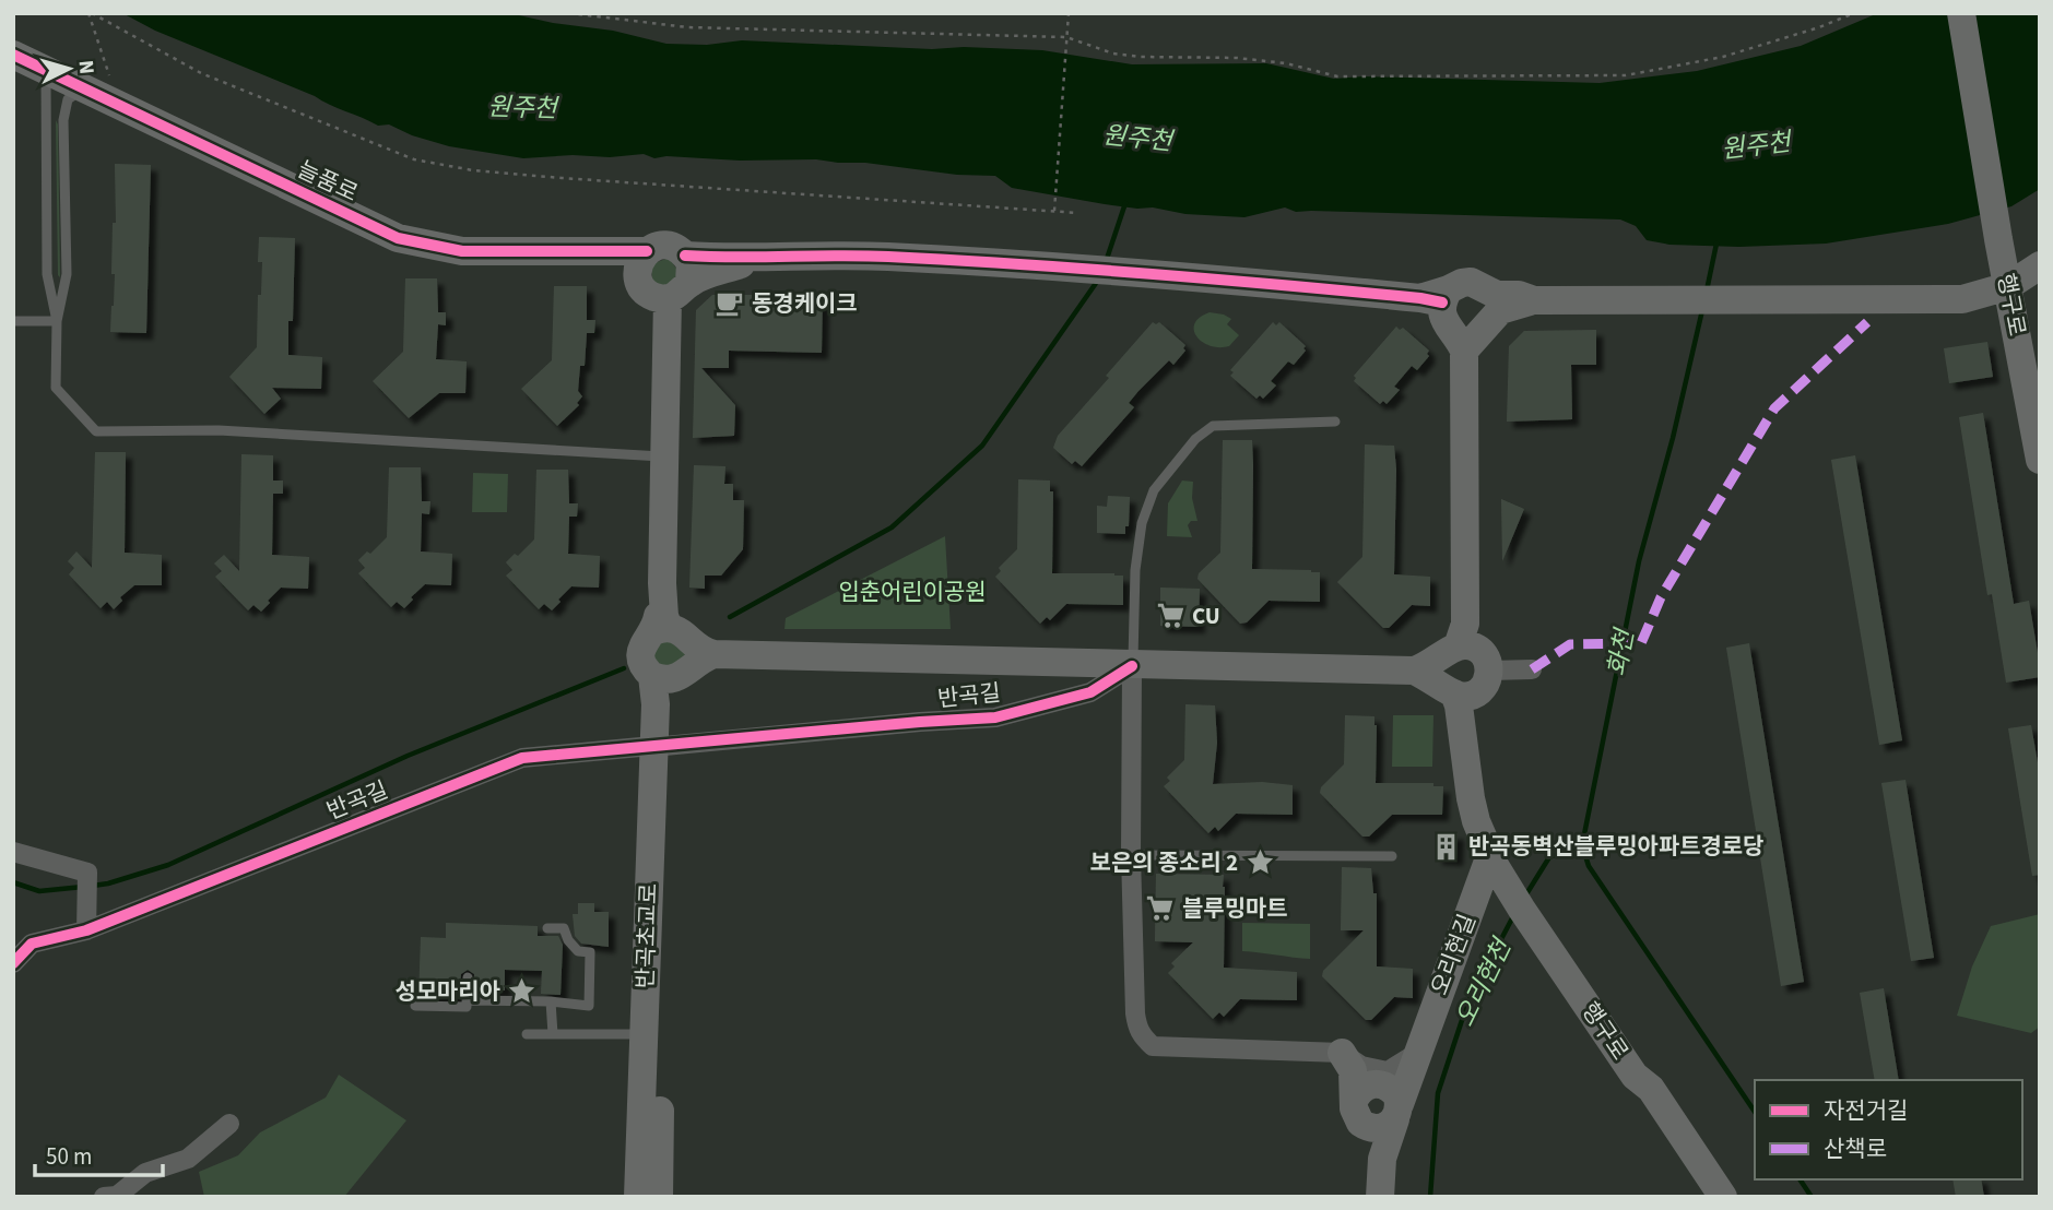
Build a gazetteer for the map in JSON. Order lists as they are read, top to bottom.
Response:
{
  "streets": {
    "street": [
      "늘품로",
      "행구로",
      "반곡길",
      "반곡초교로",
      "오리현길"
    ]
  },
  "crossings": [
    ["행구로", "오리현길"],
    ["반곡길", "반곡초교로"]
  ],
  "water": ["원주천", "화천", "오리현천"],
  "parks": ["입춘어린이공원"],
  "places": {
    "cafe": ["동경케이크"],
    "supermarket": ["CU", "블루밍마트"],
    "building": ["반곡동벽산블루밍아파트경로당"],
    "place": ["보은의 종소리 2", "성모마리아"]
  },
  "legend": ["자전거길", "산책로"],
  "scale_bar": "50 m",
  "north": "right"
}
